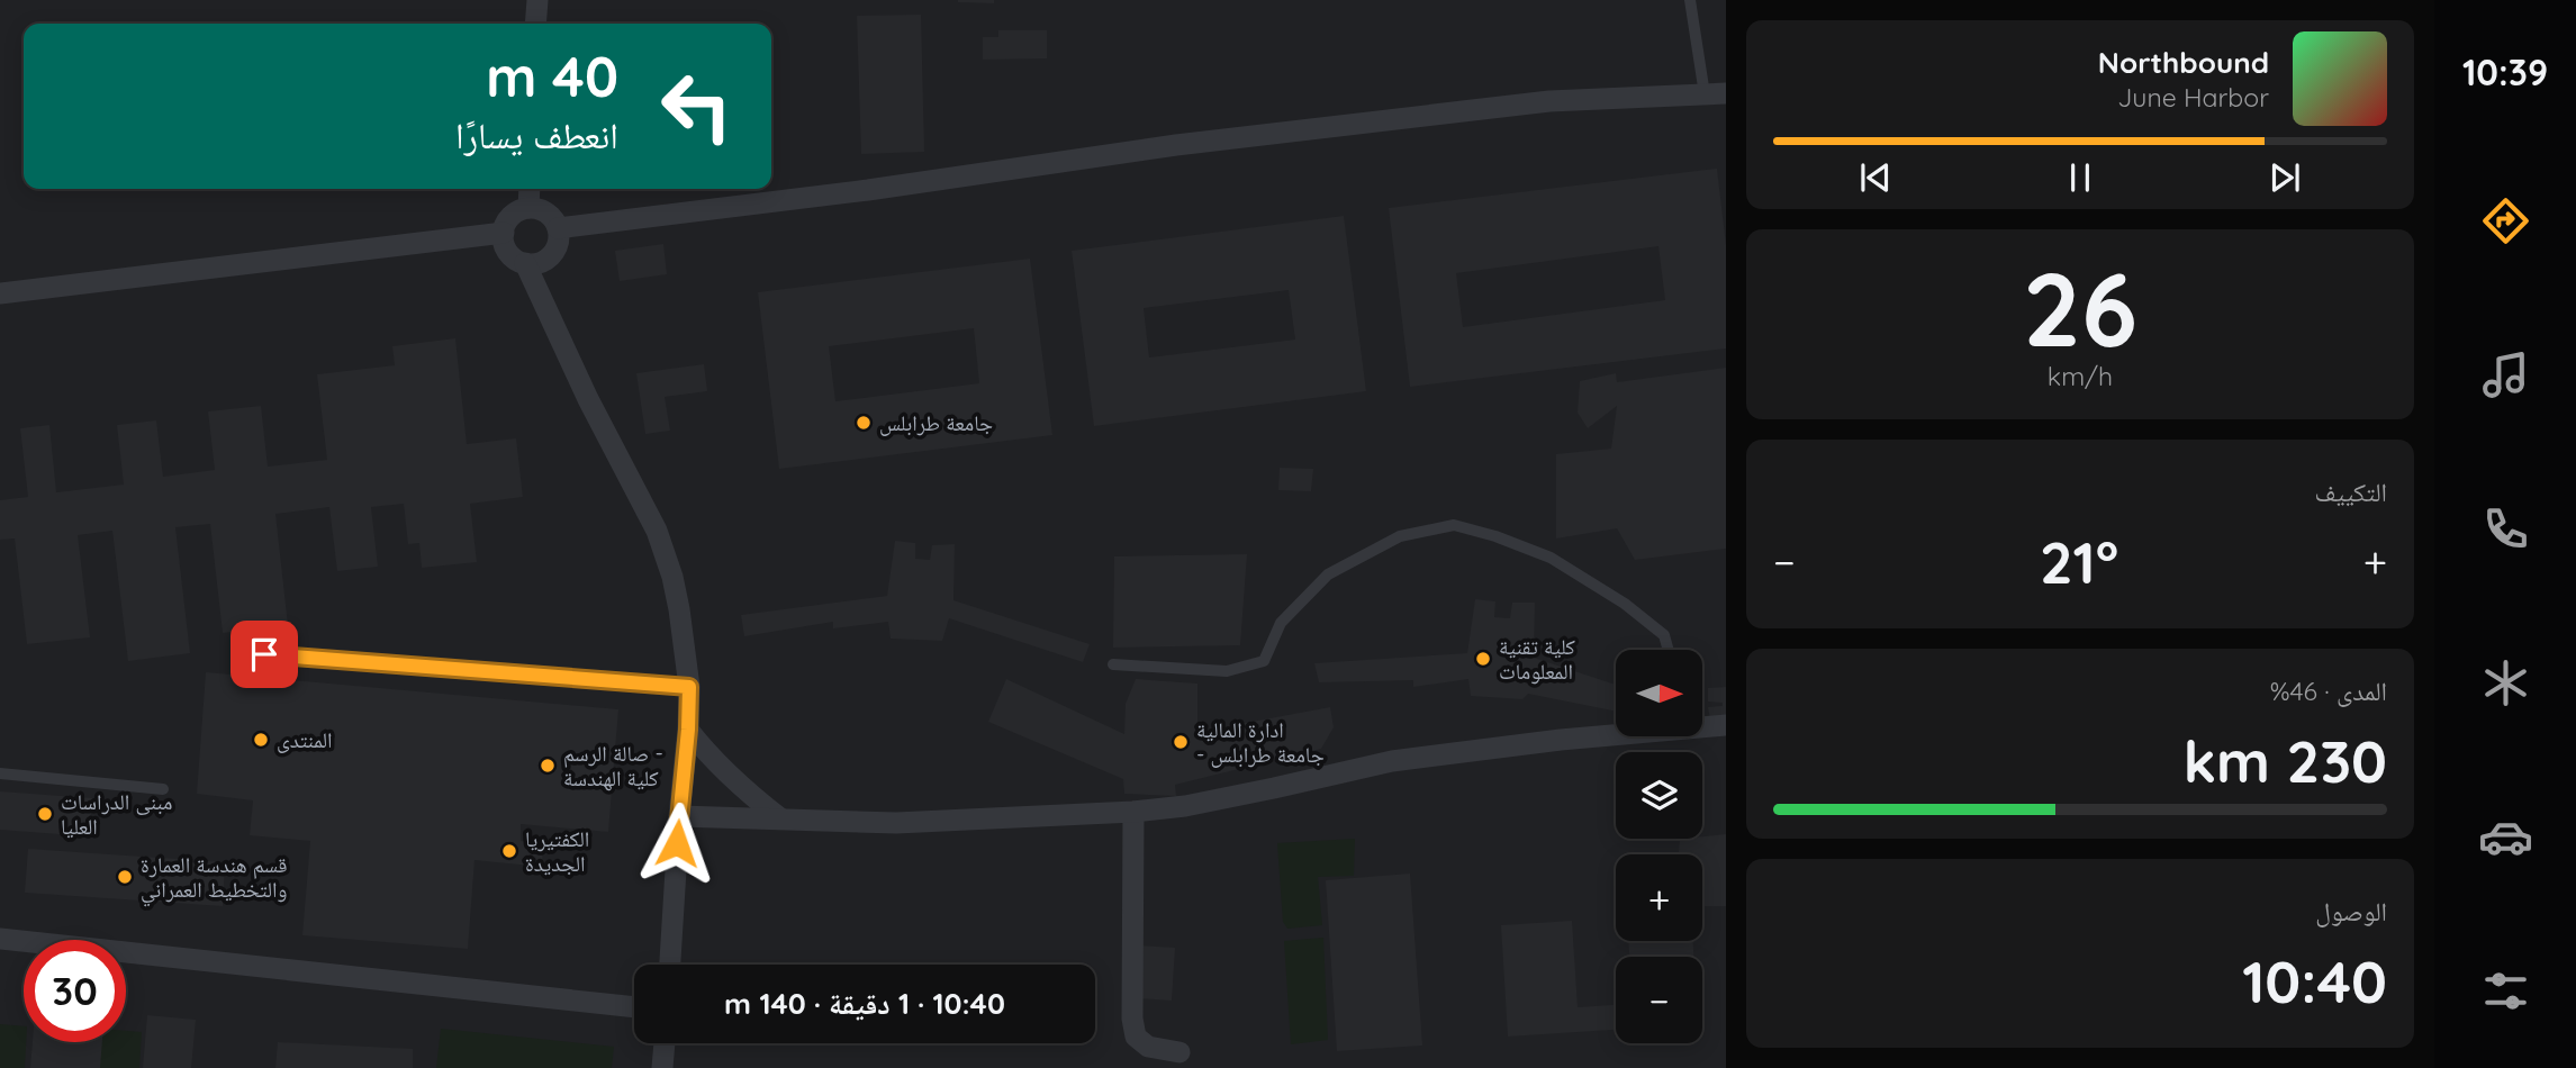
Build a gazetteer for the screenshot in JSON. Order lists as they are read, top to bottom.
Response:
{
  "places": [
    "جامعة طرابلس",
    "كلية تقنية المعلومات",
    "المنتدى",
    "ادارة المالية - جامعة طرابلس",
    "صالة الرسم - كلية الهندسة",
    "مبنى الدراسات العليا",
    "الكفتيريا الجديدة",
    "قسم هندسة العمارة والتخطيط العمراني"
  ],
  "north": "right",
  "page": {
    "tabs": "10:39",
    "turn": ["40 m", "انعطف يسارًا"],
    "song": ["Northbound", "June Harbor"],
    "tile": [
      ["26", "km/h"],
      "التكييف",
      ["المدى · 46%", "230 km"],
      ["الوصول", "10:40"]
    ],
    "heat": ["−", "21°", "+"],
    "map_buttons": ["+", "−"],
    "limit": "30",
    "trip": "10:40 · 1 دقيقة · 140 m"
  }
}
